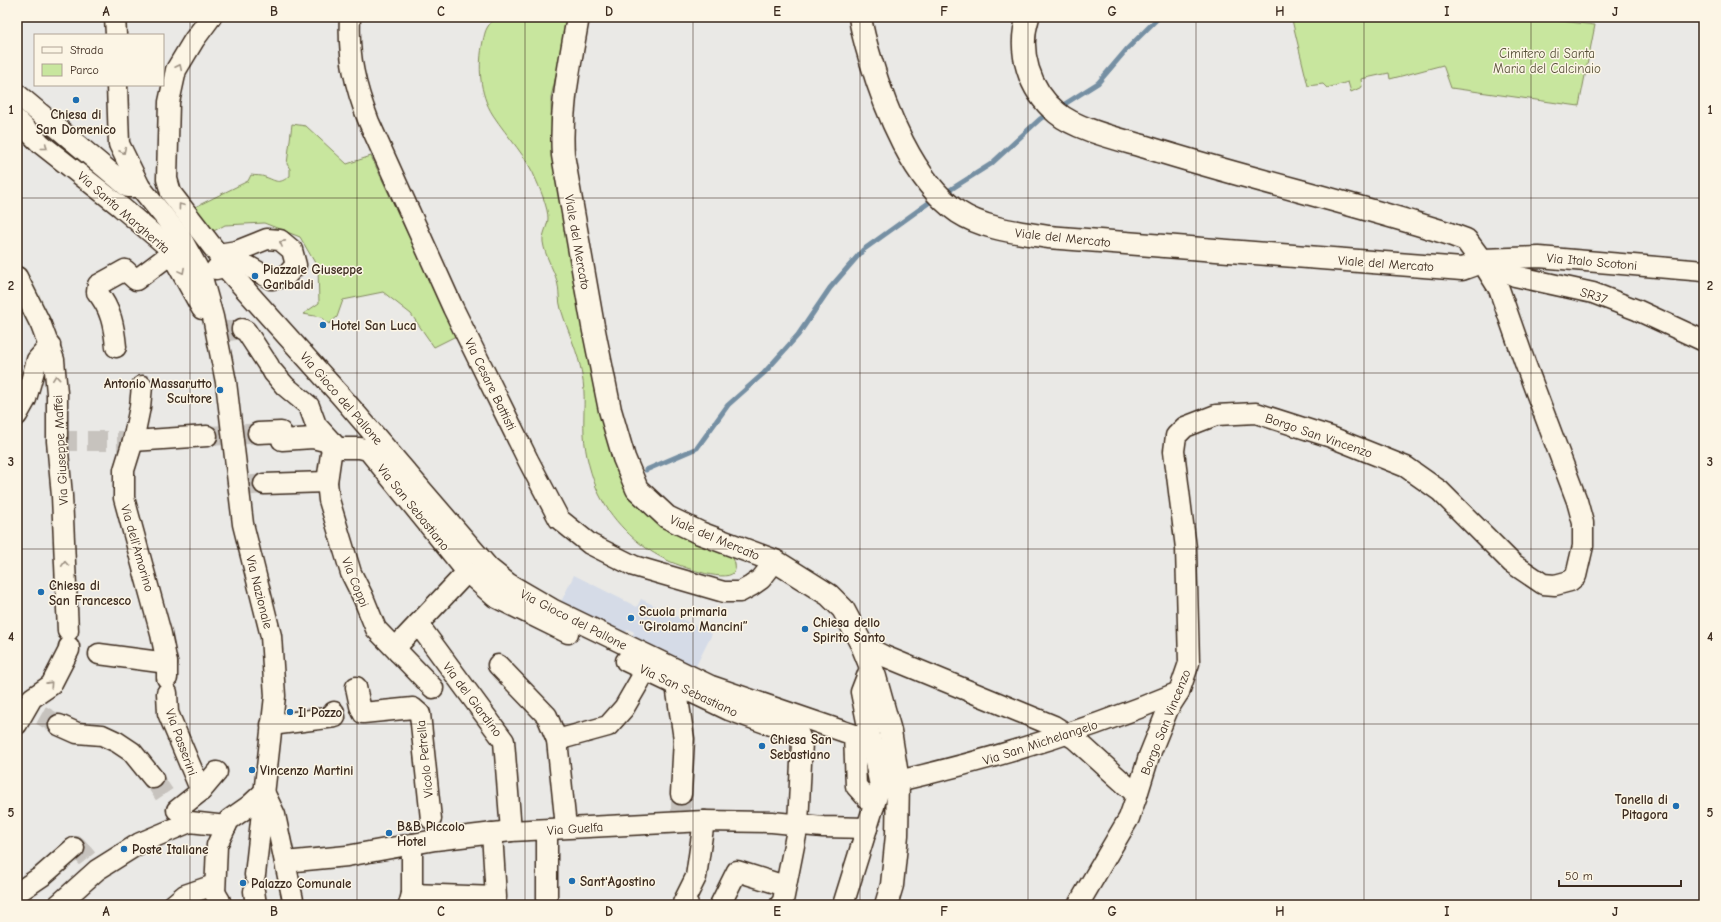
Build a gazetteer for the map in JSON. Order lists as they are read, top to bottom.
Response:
{
  "streets": {
    "main road": ["Viale del Mercato"],
    "street": [
      "Via Santa Margherita",
      "Via Italo Scotoni",
      "SR37",
      "Via Cesare Battisti",
      "Via Gioco del Pallone",
      "Borgo San Vincenzo",
      "Via Giuseppe Maffei",
      "Via San Sebastiano",
      "Via dell'Amorino",
      "Via Coppi",
      "Via Nazionale",
      "Via del Giardino",
      "Via Passerini",
      "Via San Michelangelo",
      "Vicolo Petrella",
      "Via Guelfa"
    ]
  },
  "crossings": [
    ["Via Santa Margherita", "Via Nazionale"],
    ["Viale del Mercato", "Via Italo Scotoni"],
    ["Viale del Mercato", "SR37"],
    ["Viale del Mercato", "Via Cesare Battisti"],
    ["Viale del Mercato", "Borgo San Vincenzo"],
    ["Viale del Mercato", "Via San Michelangelo"],
    ["Via Italo Scotoni", "SR37"],
    ["Via Italo Scotoni", "Borgo San Vincenzo"],
    ["SR37", "Borgo San Vincenzo"],
    ["Borgo San Vincenzo", "Via San Michelangelo"],
    ["Via San Sebastiano", "Via Coppi"],
    ["Via San Sebastiano", "Via Guelfa"],
    ["Via dell'Amorino", "Via Passerini"],
    ["Via del Giardino", "Via Guelfa"],
    ["Vicolo Petrella", "Via Guelfa"]
  ],
  "one_way": ["Via Giuseppe Maffei"],
  "parks": ["Cimitero di Santa Maria del Calcinaio"],
  "places": [
    "Chiesa di San Domenico",
    "Piazzale Giuseppe Garibaldi",
    "Hotel San Luca",
    "Antonio Massarutto Scultore",
    "Chiesa di San Francesco",
    "Scuola primaria “Girolamo Mancini”",
    "Chiesa dello Spirito Santo",
    "Il Pozzo",
    "Chiesa San Sebastiano",
    "Vincenzo Martini",
    "Tanella di Pitagora",
    "B&B Piccolo Hotel",
    "Poste Italiane",
    "Sant'Agostino",
    "Palazzo Comunale"
  ],
  "legend": ["Strada", "Parco"],
  "scale_bar": "50 m",
  "grid": {
    "columns": [
      "A",
      "B",
      "C",
      "D",
      "E",
      "F",
      "G",
      "H",
      "I",
      "J"
    ],
    "rows": [
      "1",
      "2",
      "3",
      "4",
      "5"
    ]
  }
}
